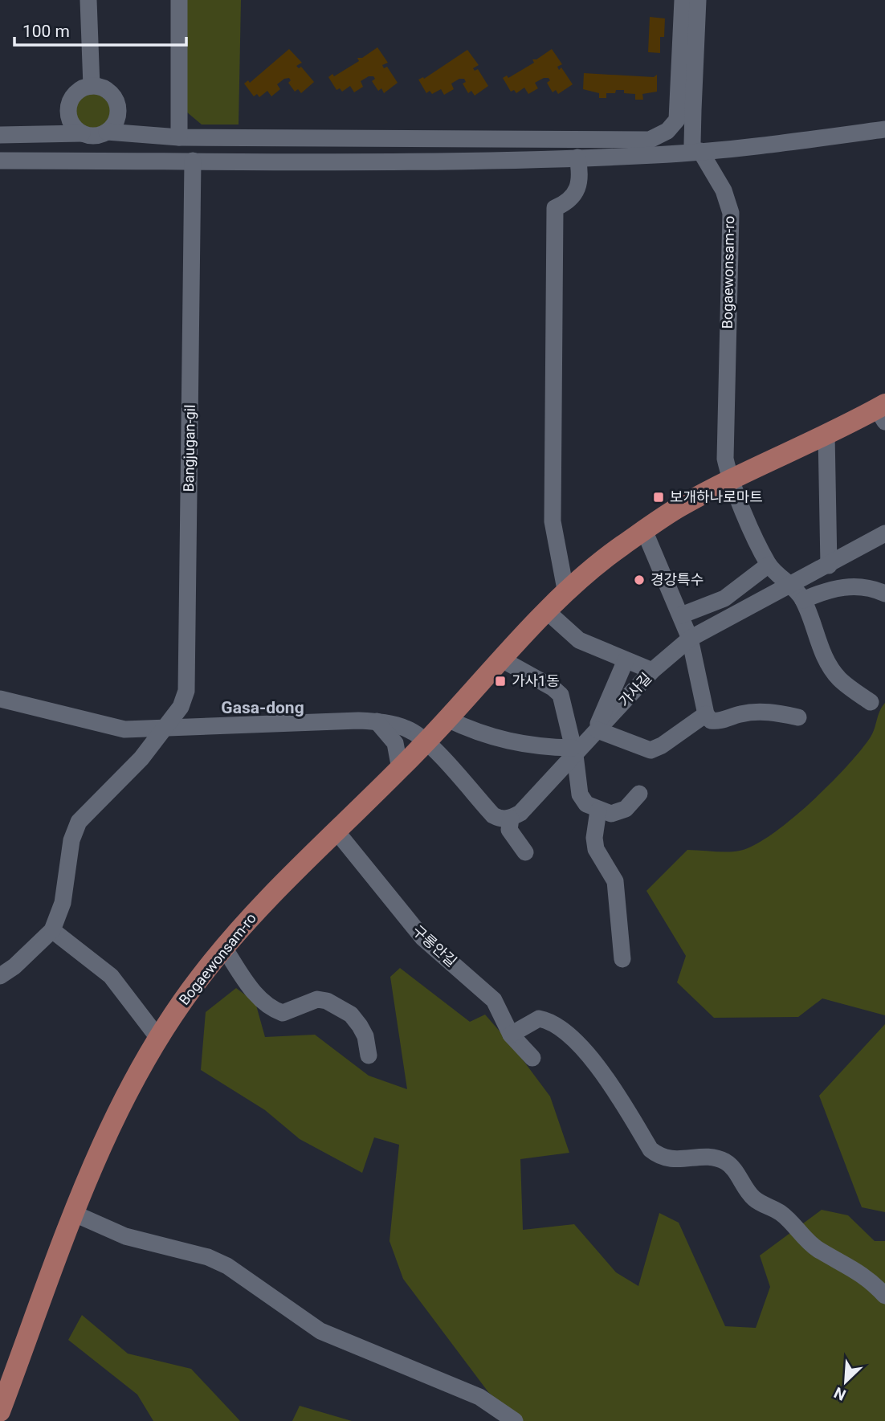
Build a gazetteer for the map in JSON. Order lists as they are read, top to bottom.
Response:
{
  "streets": {
    "main road": ["Bogaewonsam-ro"],
    "street": ["Bangjugan-gil", "가사길", "구롱안길"]
  },
  "crossings": [
    ["Bogaewonsam-ro", "구롱안길"]
  ],
  "districts": ["Gasa-dong"],
  "places": {
    "transit": ["보개하나로마트", "가사1동"],
    "other": ["경강특수"]
  },
  "scale_bar": "100 m",
  "north": "bottom left"
}
